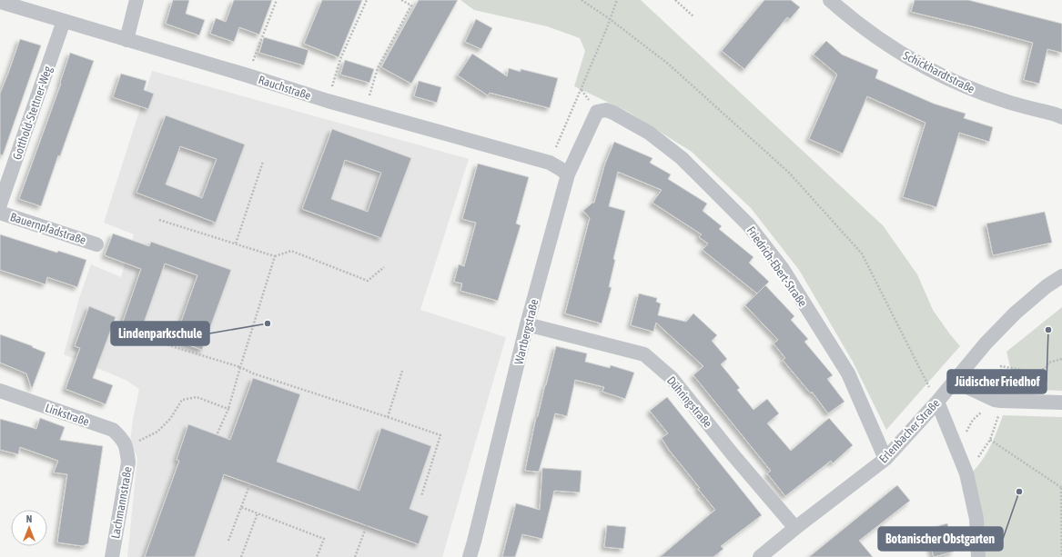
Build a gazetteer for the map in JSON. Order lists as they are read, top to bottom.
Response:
{
  "streets": {
    "street": [
      "Schickhardtstraße",
      "Rauchstraße",
      "Gotthold-Stettner-Weg",
      "Bauernpfadstraße",
      "Friedrich-Ebert-Straße",
      "Wartbergstraße",
      "Dühringstraße",
      "Linkstraße",
      "Erlenbacher Straße",
      "Lachmannstraße"
    ]
  },
  "crossings": [
    ["Rauchstraße", "Gotthold-Stettner-Weg"],
    ["Rauchstraße", "Wartbergstraße"],
    ["Friedrich-Ebert-Straße", "Wartbergstraße"],
    ["Friedrich-Ebert-Straße", "Erlenbacher Straße"],
    ["Wartbergstraße", "Dühringstraße"],
    ["Dühringstraße", "Erlenbacher Straße"],
    ["Linkstraße", "Lachmannstraße"]
  ],
  "places": ["Lindenparkschule", "Jüdischer Friedhof", "Botanischer Obstgarten"],
  "north": "top"
}
